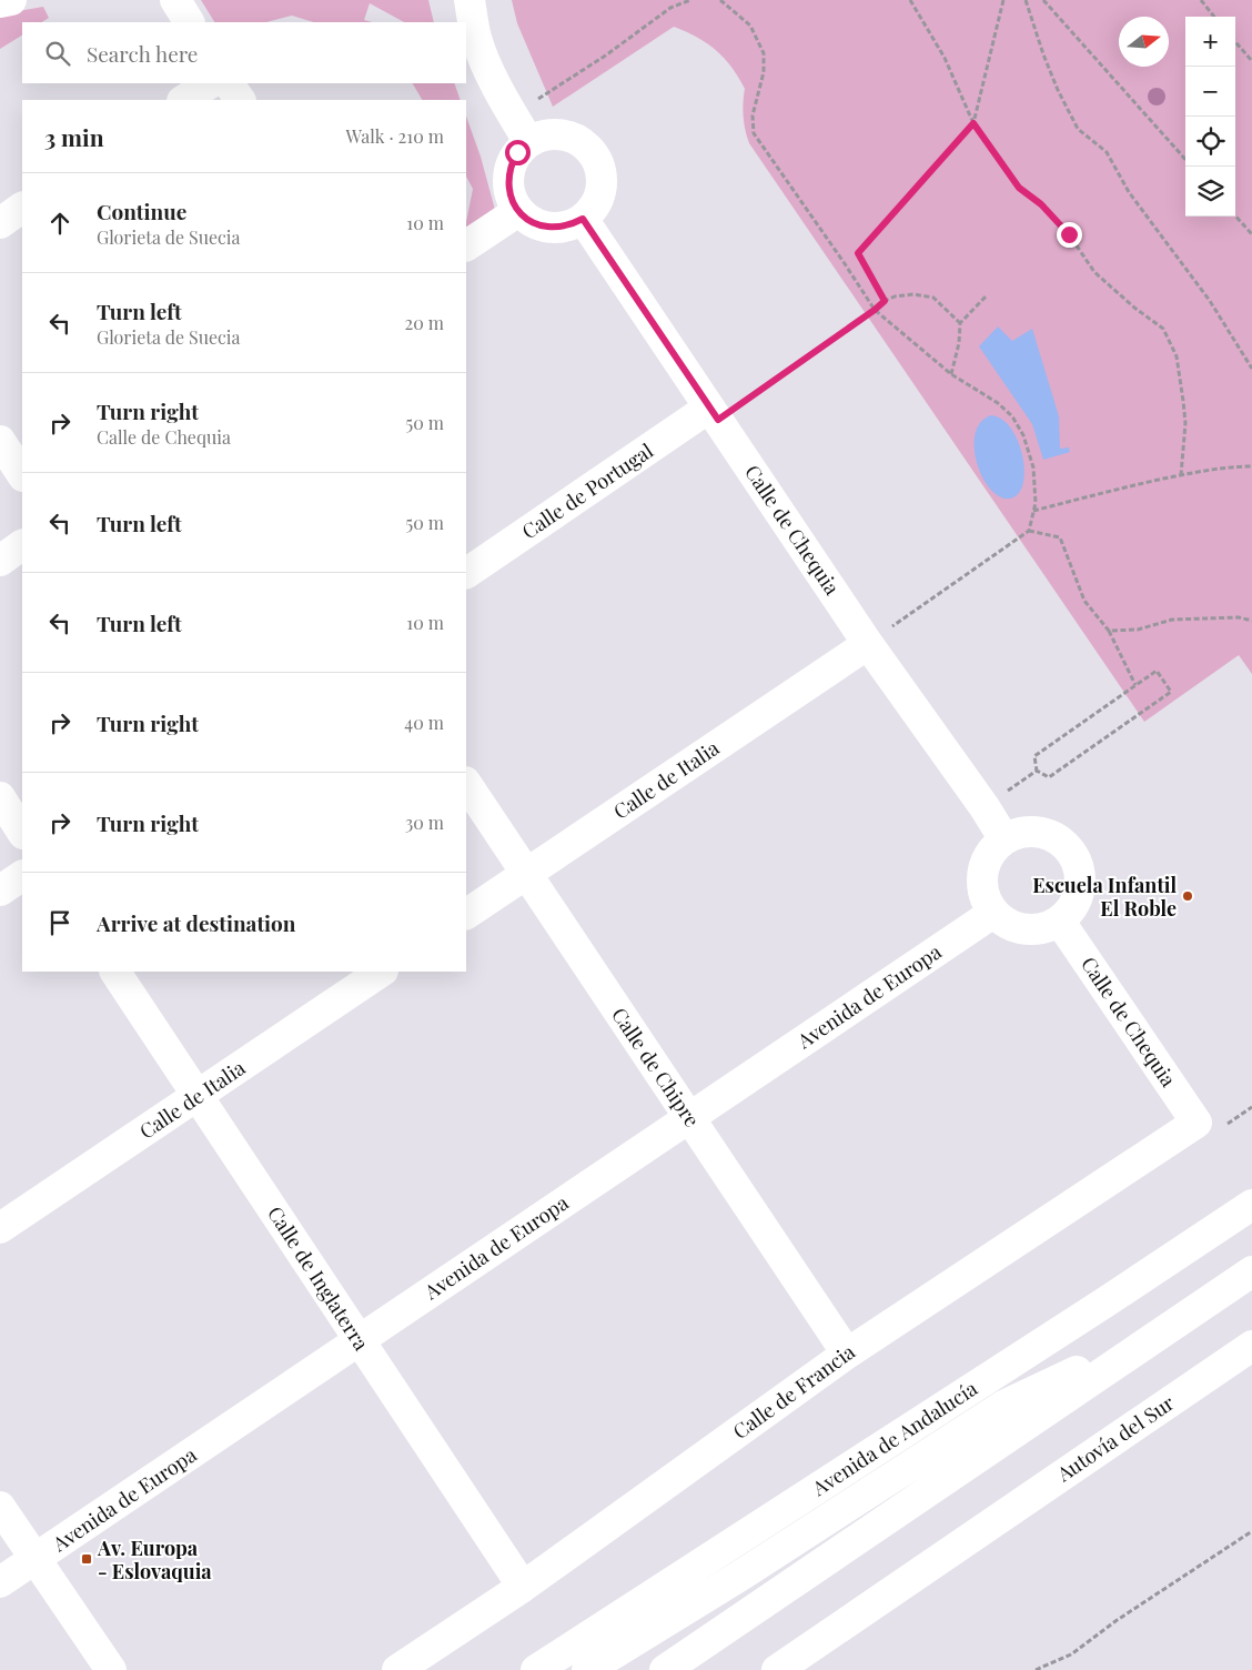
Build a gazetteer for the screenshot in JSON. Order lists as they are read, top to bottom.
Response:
{
  "streets": {
    "main road": [
      "Calle de Portugal",
      "Calle de Chequia",
      "Calle de Italia",
      "Avenida de Europa",
      "Calle de Chipre",
      "Calle de Inglaterra",
      "Calle de Francia",
      "Avenida de Andalucía",
      "Autovía del Sur"
    ]
  },
  "crossings": [
    ["Calle de Portugal", "Calle de Chequia"],
    ["Calle de Chequia", "Calle de Italia"],
    ["Calle de Chequia", "Avenida de Europa"],
    ["Calle de Chequia", "Calle de Francia"],
    ["Calle de Italia", "Calle de Chipre"],
    ["Calle de Italia", "Calle de Inglaterra"],
    ["Avenida de Europa", "Calle de Chipre"],
    ["Avenida de Europa", "Calle de Inglaterra"],
    ["Calle de Chipre", "Calle de Francia"],
    ["Calle de Inglaterra", "Calle de Francia"]
  ],
  "places": {
    "other": ["Escuela Infantil El Roble"],
    "transit": ["Av. Europa - Eslovaquia"]
  },
  "north": "right",
  "page": {
    "map_buttons": ["+", "−"],
    "search": "Search here",
    "heading": ["3 min", "Walk · 210 m"],
    "list": [
      ["Continue", "Glorieta de Suecia", "10 m"],
      ["Turn left", "Glorieta de Suecia", "20 m"],
      ["Turn right", "Calle de Chequia", "50 m"],
      ["Turn left", "50 m"],
      ["Turn left", "10 m"],
      ["Turn right", "40 m"],
      ["Turn right", "30 m"],
      "Arrive at destination"
    ]
  }
}
